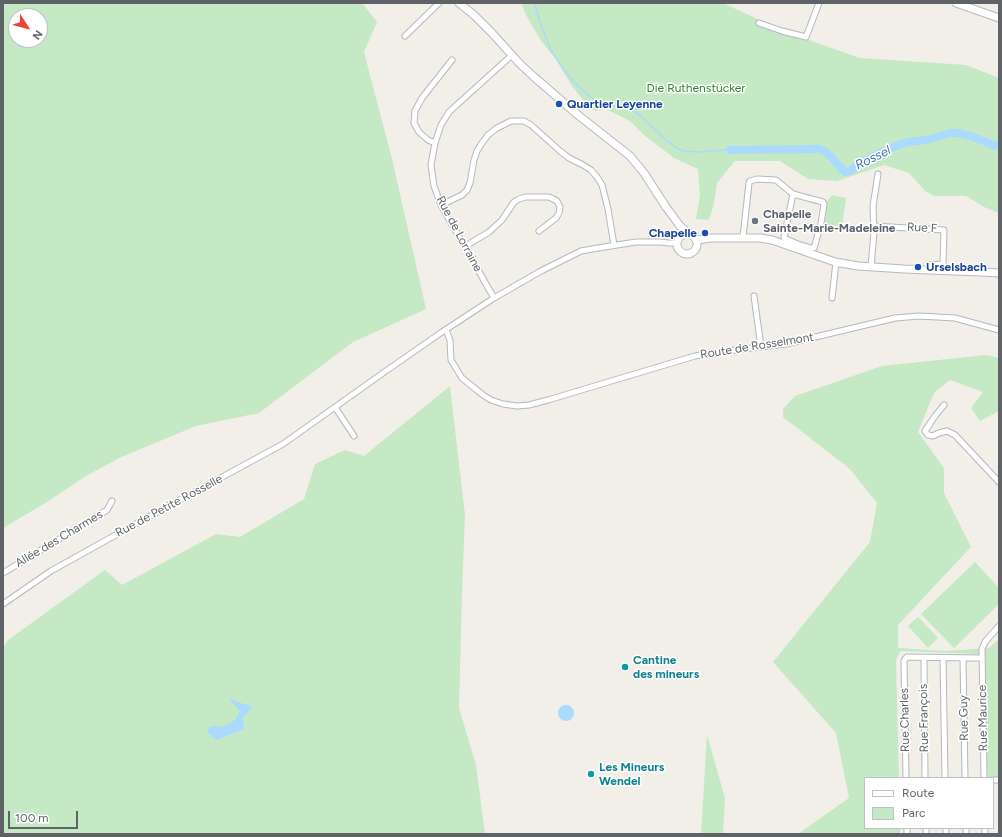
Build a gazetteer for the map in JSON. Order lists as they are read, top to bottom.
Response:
{
  "streets": {
    "street": [
      "Rue F",
      "Rue de Lorraine",
      "Route de Rosselmont",
      "Rue de Petite Rosselle",
      "Allée des Charmes",
      "Rue François",
      "Rue Guy",
      "Rue Maurice",
      "Rue Charles"
    ]
  },
  "crossings": [
    ["Rue de Lorraine", "Rue de Petite Rosselle"],
    ["Route de Rosselmont", "Rue de Petite Rosselle"],
    ["Rue François", "Rue Charles"]
  ],
  "water": ["Rossel"],
  "parks": ["Die Ruthenstücker"],
  "places": [
    "Quartier Leyenne",
    "Chapelle Sainte-Marie-Madeleine",
    "Chapelle",
    "Urselsbach",
    "Cantine des mineurs",
    "Les Mineurs Wendel"
  ],
  "legend": ["Route", "Parc"],
  "scale_bar": "100 m",
  "north": "bottom right"
}
